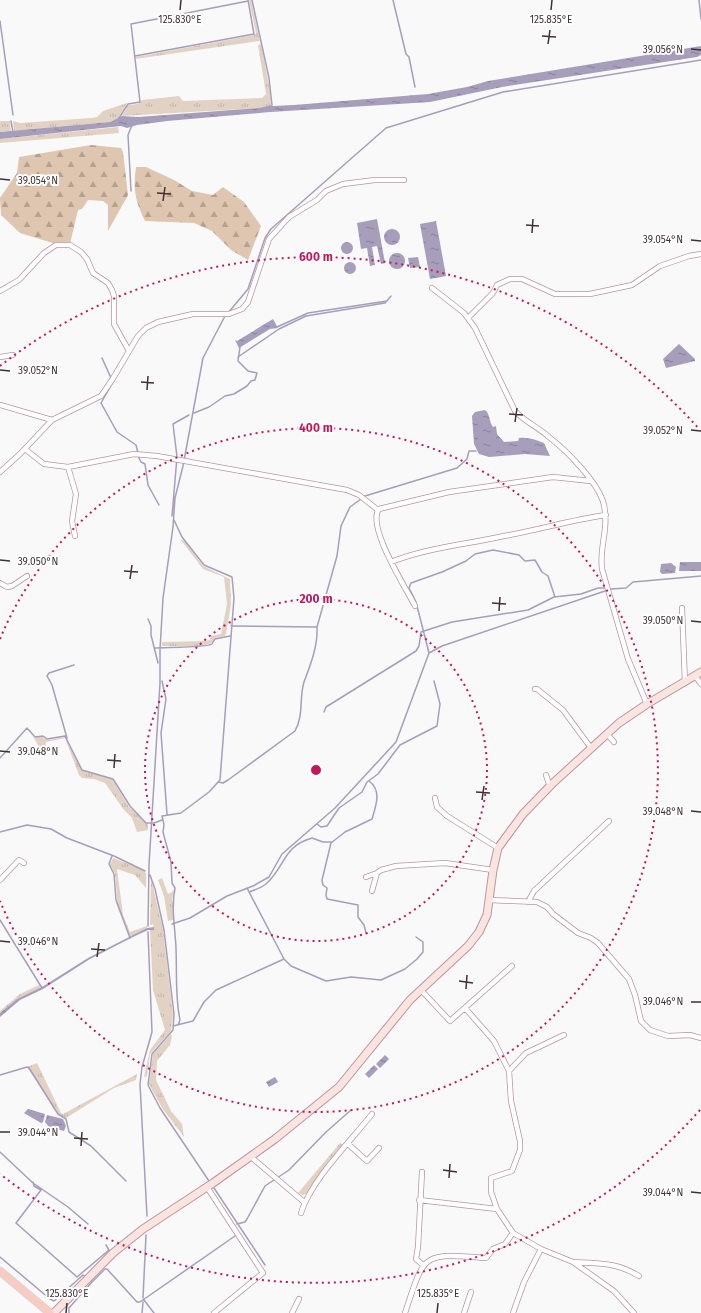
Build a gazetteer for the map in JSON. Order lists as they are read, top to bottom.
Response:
{
  "coordinates": [
    "125.830°E",
    "125.835°E",
    "39.056°N",
    "39.054°N",
    "39.052°N",
    "39.050°N",
    "39.048°N",
    "39.046°N",
    "39.044°N"
  ],
  "rings": ["600 m", "400 m", "200 m"]
}
